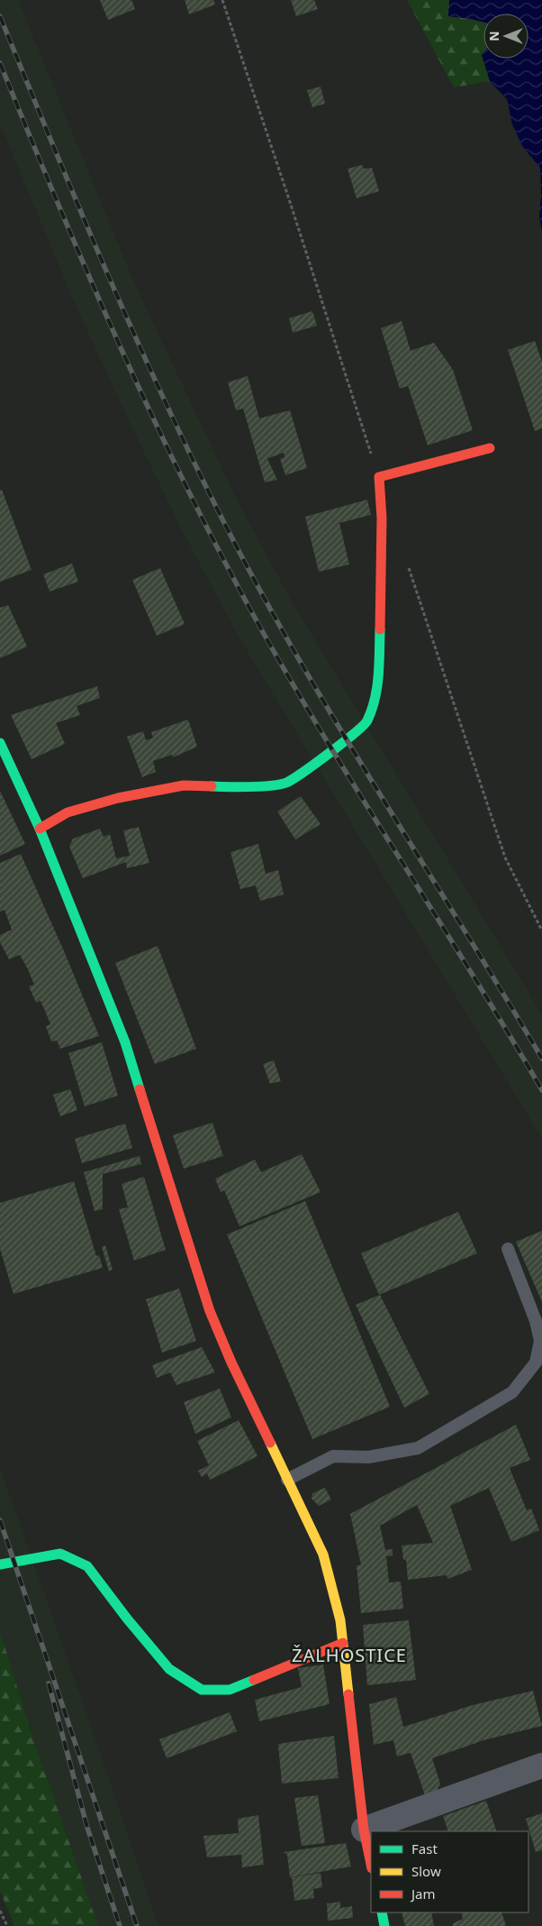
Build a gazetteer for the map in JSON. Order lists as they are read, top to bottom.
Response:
{
  "districts": ["ŽALHOSTICE"],
  "legend": ["Fast", "Slow", "Jam"],
  "north": "left"
}
